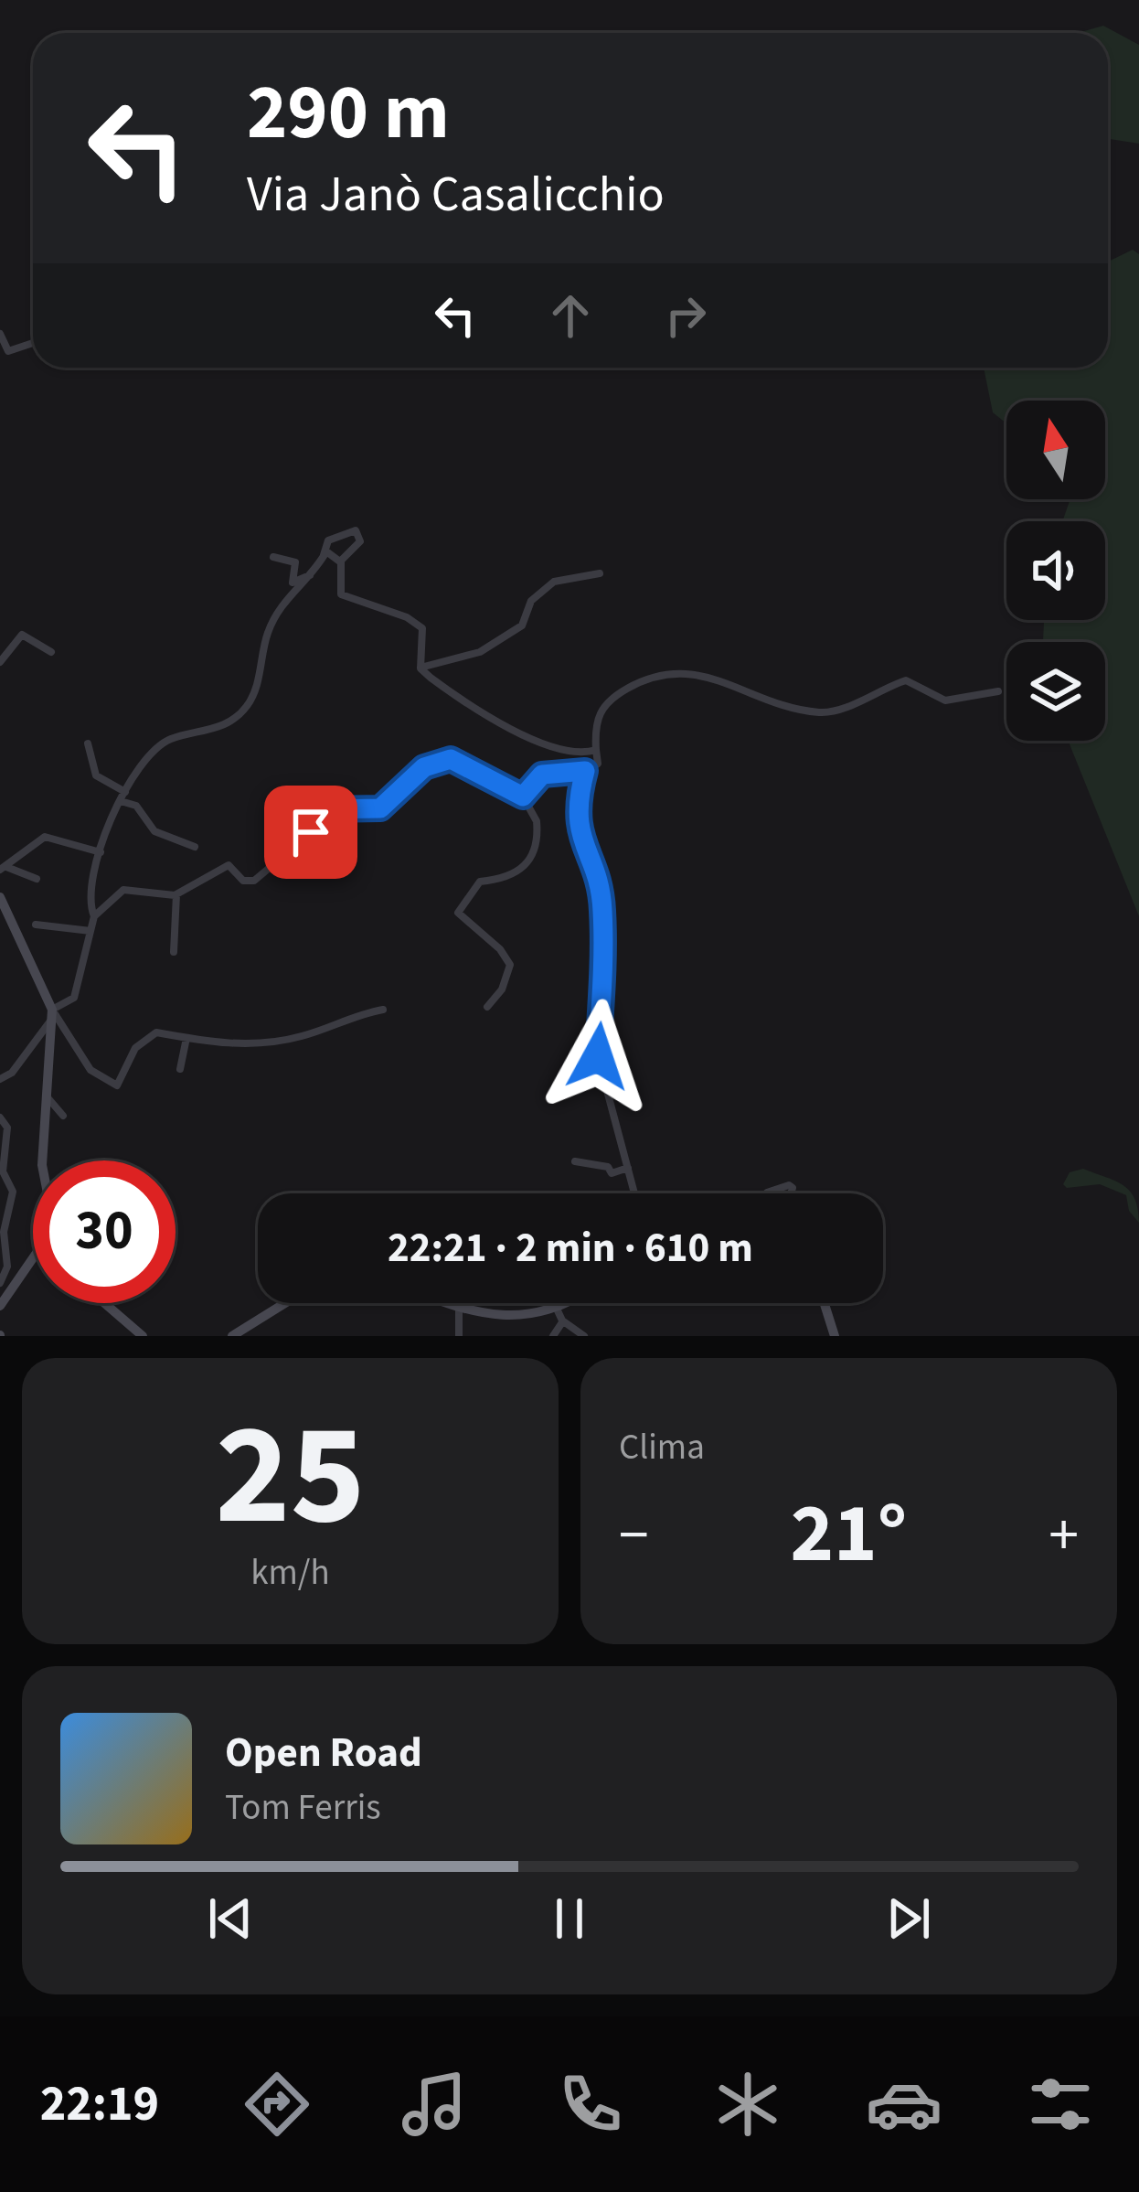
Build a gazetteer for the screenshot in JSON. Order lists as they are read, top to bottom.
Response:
{
  "north": "top",
  "page": {
    "turn": ["290 m", "Via Janò Casalicchio"],
    "limit": "30",
    "trip": "22:21 · 2 min · 610 m",
    "tile": [
      ["25", "km/h"],
      "Clima"
    ],
    "heat": ["−", "21°", "+"],
    "song": ["Open Road", "Tom Ferris"],
    "tabs": "22:19"
  }
}
